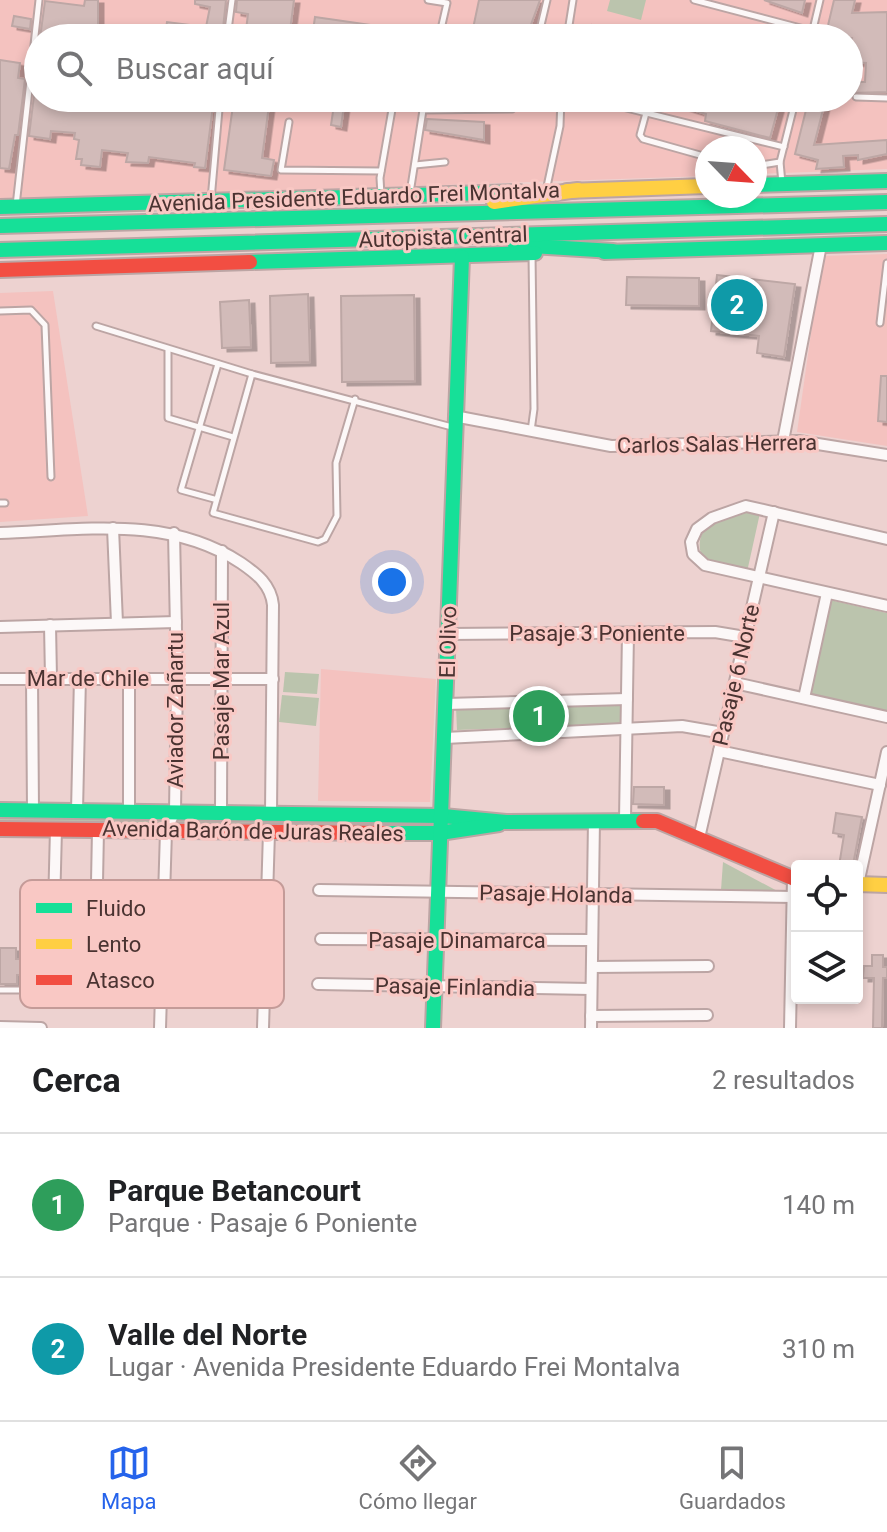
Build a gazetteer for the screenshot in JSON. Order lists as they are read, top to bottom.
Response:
{
  "streets": {
    "main road": [
      "Avenida Presidente Eduardo Frei Montalva",
      "Autopista Central",
      "El Olivo",
      "Avenida Barón de Juras Reales"
    ],
    "street": [
      "Carlos Salas Herrera",
      "Pasaje 3 Poniente",
      "Pasaje 6 Norte",
      "Mar de Chile",
      "Pasaje Mar Azul",
      "Aviador Zañartu",
      "Pasaje Holanda",
      "Pasaje Dinamarca",
      "Pasaje Finlandia"
    ]
  },
  "crossings": [
    ["Carlos Salas Herrera", "El Olivo"],
    ["Pasaje 3 Poniente", "El Olivo"],
    ["Pasaje 3 Poniente", "Pasaje 6 Norte"],
    ["El Olivo", "Avenida Barón de Juras Reales"],
    ["El Olivo", "Pasaje Holanda"],
    ["El Olivo", "Pasaje Dinamarca"],
    ["El Olivo", "Pasaje Finlandia"],
    ["Pasaje 6 Norte", "Avenida Barón de Juras Reales"],
    ["Mar de Chile", "Pasaje Mar Azul"],
    ["Mar de Chile", "Aviador Zañartu"],
    ["Pasaje Mar Azul", "Avenida Barón de Juras Reales"],
    ["Aviador Zañartu", "Avenida Barón de Juras Reales"]
  ],
  "legend": ["Fluido", "Lento", "Atasco"],
  "north": "bottom right",
  "page": {
    "search": "Buscar aquí",
    "pins": ["2", "1"],
    "heading": ["Cerca", "2 resultados"],
    "list": [
      {
        "mark": "1",
        "name": "Parque Betancourt",
        "note": "Parque · Pasaje 6 Poniente",
        "value": "140 m"
      },
      {
        "mark": "2",
        "name": "Valle del Norte",
        "note": "Lugar · Avenida Presidente Eduardo Frei Montalva",
        "value": "310 m"
      }
    ],
    "nav": ["Mapa", "Cómo llegar", "Guardados"]
  }
}
